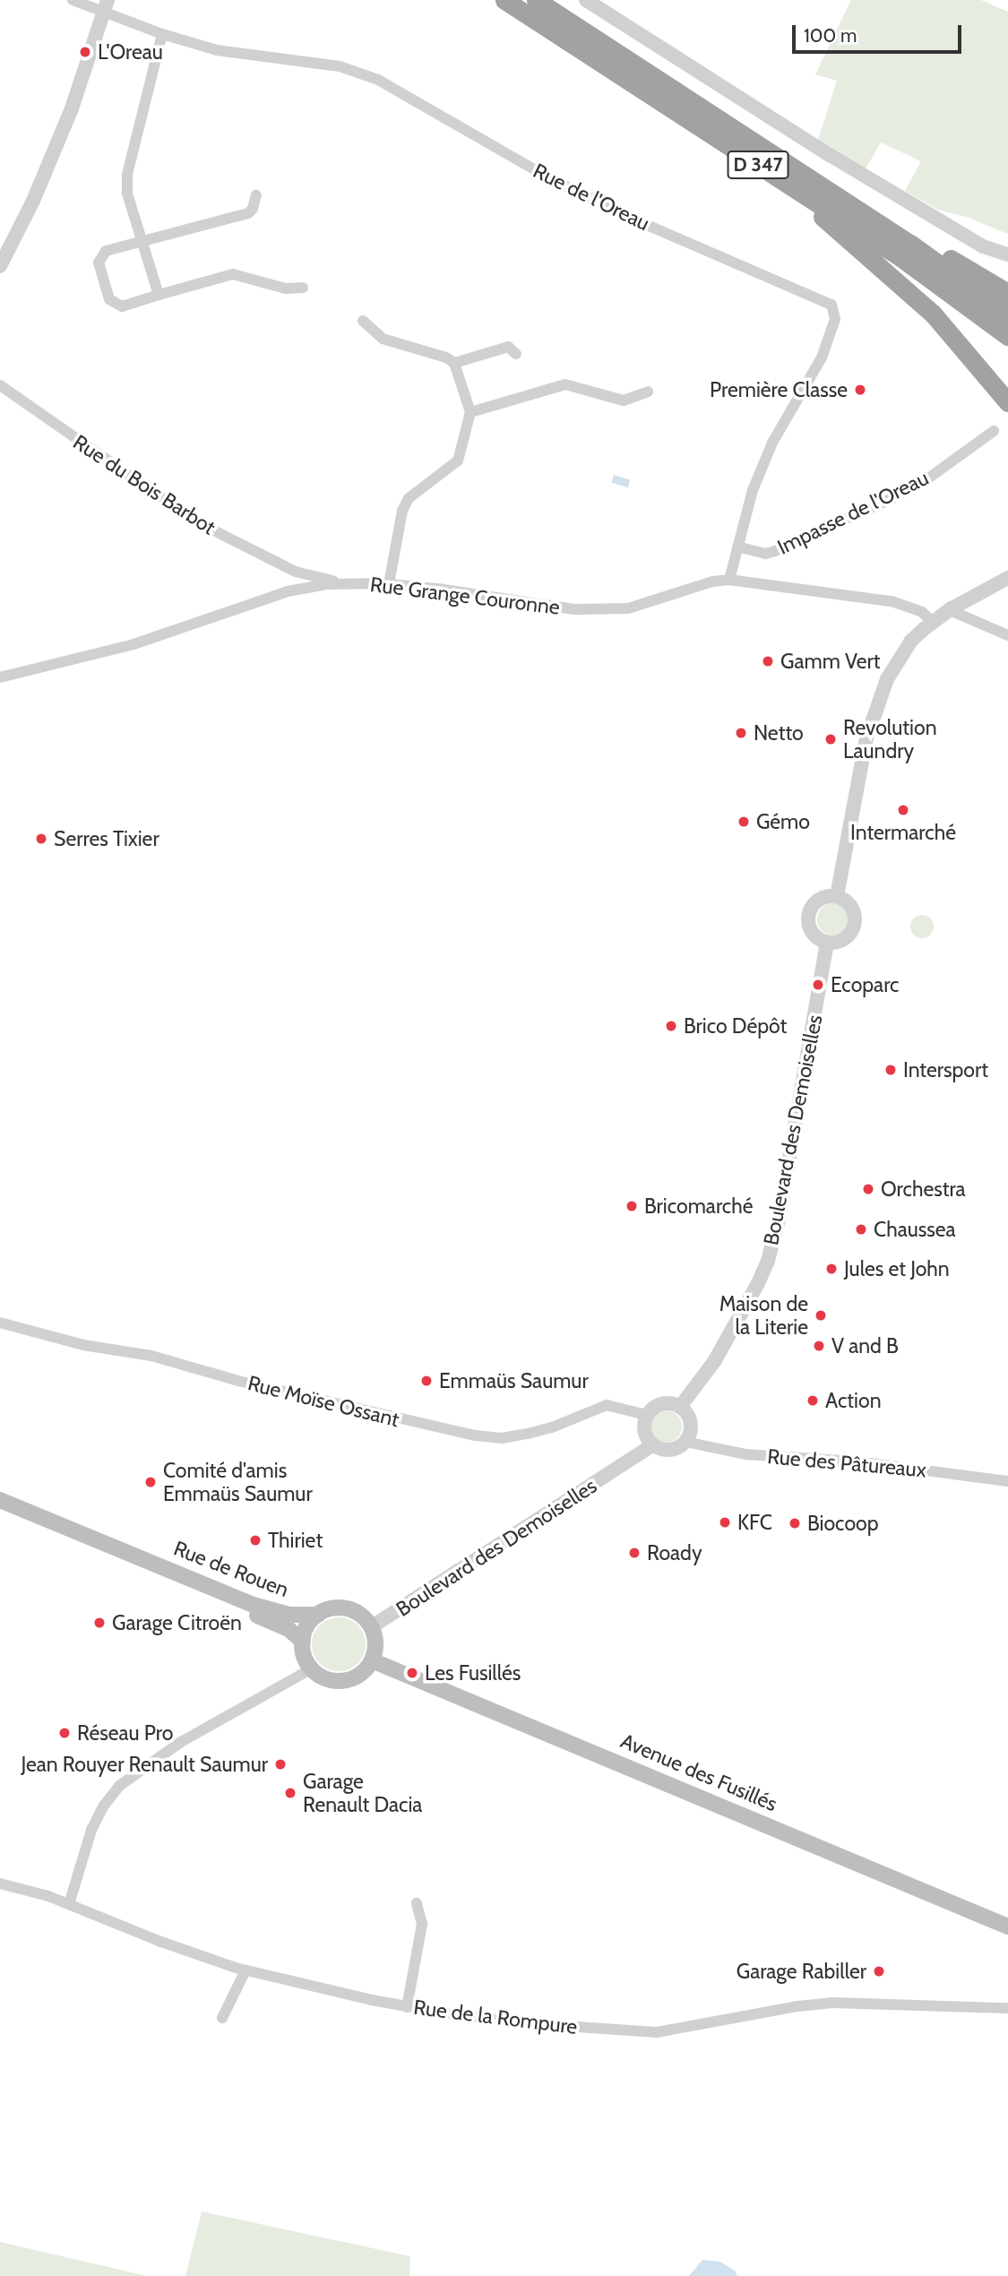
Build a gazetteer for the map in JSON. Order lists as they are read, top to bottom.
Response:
{
  "streets": {
    "highway": ["D 347"],
    "main road": ["Rue de Rouen", "Avenue des Fusillés"],
    "street": [
      "Rue de l'Oreau",
      "Rue du Bois Barbot",
      "Impasse de l'Oreau",
      "Rue Grange Couronne",
      "Boulevard des Demoiselles",
      "Rue Moïse Ossant",
      "Rue des Pâtureaux",
      "Rue de la Rompure"
    ]
  },
  "crossings": [
    ["Rue de l'Oreau", "Impasse de l'Oreau"],
    ["Rue de l'Oreau", "Rue Grange Couronne"],
    ["Rue du Bois Barbot", "Rue Grange Couronne"],
    ["Boulevard des Demoiselles", "Rue Moïse Ossant"],
    ["Boulevard des Demoiselles", "Rue des Pâtureaux"],
    ["Boulevard des Demoiselles", "Rue de Rouen"],
    ["Boulevard des Demoiselles", "Avenue des Fusillés"],
    ["Rue Moïse Ossant", "Rue des Pâtureaux"],
    ["Rue de Rouen", "Avenue des Fusillés"]
  ],
  "places": [
    "L'Oreau",
    "Première Classe",
    "Gamm Vert",
    "Netto",
    "Revolution Laundry",
    "Intermarché",
    "Gémo",
    "Serres Tixier",
    "Ecoparc",
    "Brico Dépôt",
    "Intersport",
    "Orchestra",
    "Bricomarché",
    "Chaussea",
    "Jules et John",
    "Maison de la Literie",
    "V and B",
    "Emmaüs Saumur",
    "Action",
    "Comité d'amis Emmaüs Saumur",
    "KFC",
    "Biocoop",
    "Thiriet",
    "Roady",
    "Garage Citroën",
    "Les Fusillés",
    "Réseau Pro",
    "Jean Rouyer Renault Saumur",
    "Garage Renault Dacia",
    "Garage Rabiller"
  ],
  "scale_bar": "100 m"
}
